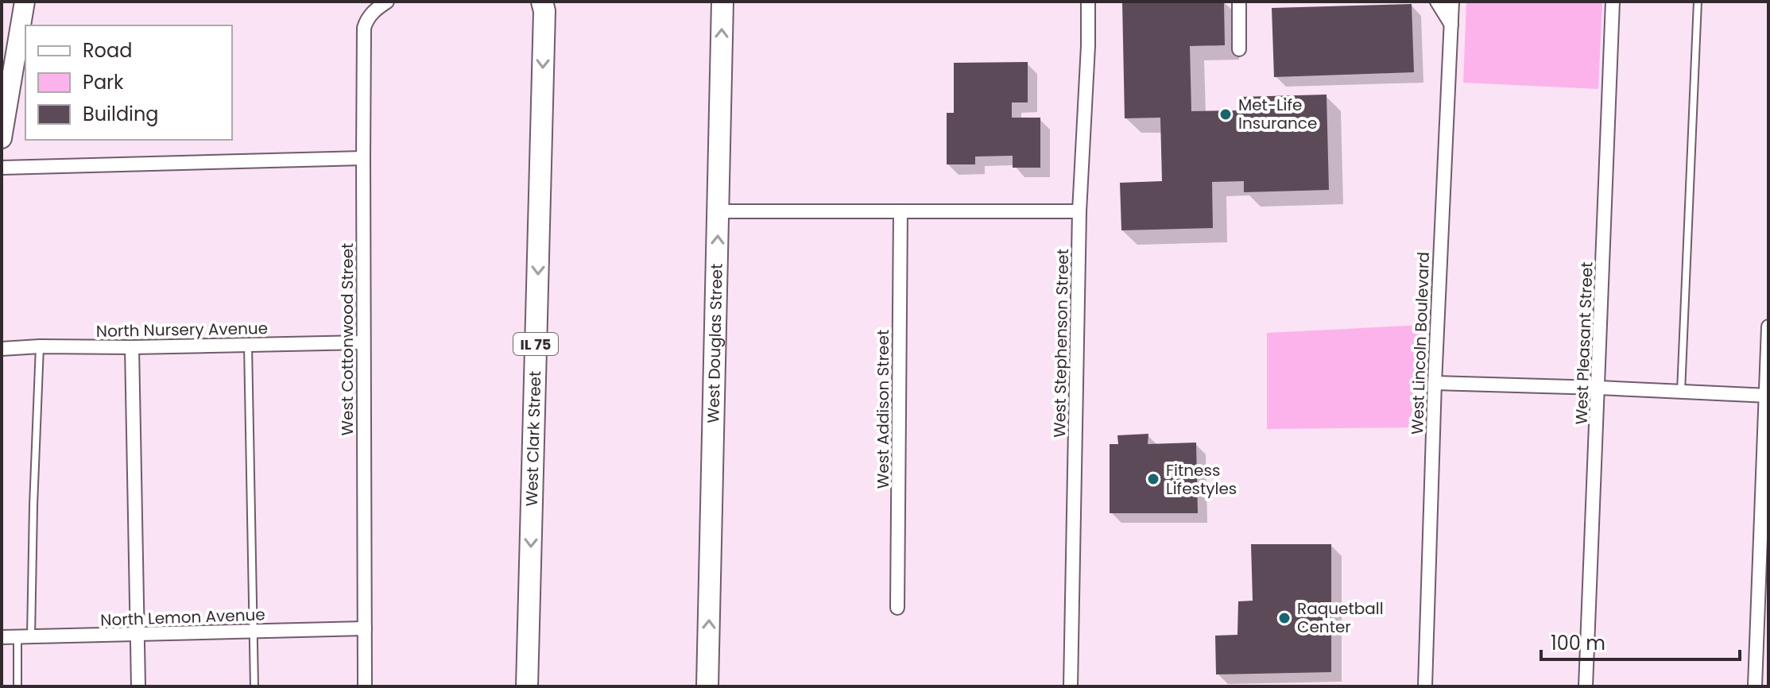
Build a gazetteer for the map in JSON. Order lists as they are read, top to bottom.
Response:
{
  "streets": {
    "main road": ["IL 75", "West Douglas Street", "West Clark Street"],
    "street": [
      "North Nursery Avenue",
      "West Cottonwood Street",
      "West Stephenson Street",
      "West Lincoln Boulevard",
      "West Pleasant Street",
      "West Addison Street",
      "North Lemon Avenue"
    ]
  },
  "crossings": [
    ["North Nursery Avenue", "West Cottonwood Street"],
    ["West Cottonwood Street", "North Lemon Avenue"]
  ],
  "one_way": ["West Douglas Street", "West Clark Street"],
  "places": ["Met-Life Insurance", "Fitness Lifestyles", "Raquetball Center"],
  "legend": ["Road", "Park", "Building"],
  "scale_bar": "100 m"
}
